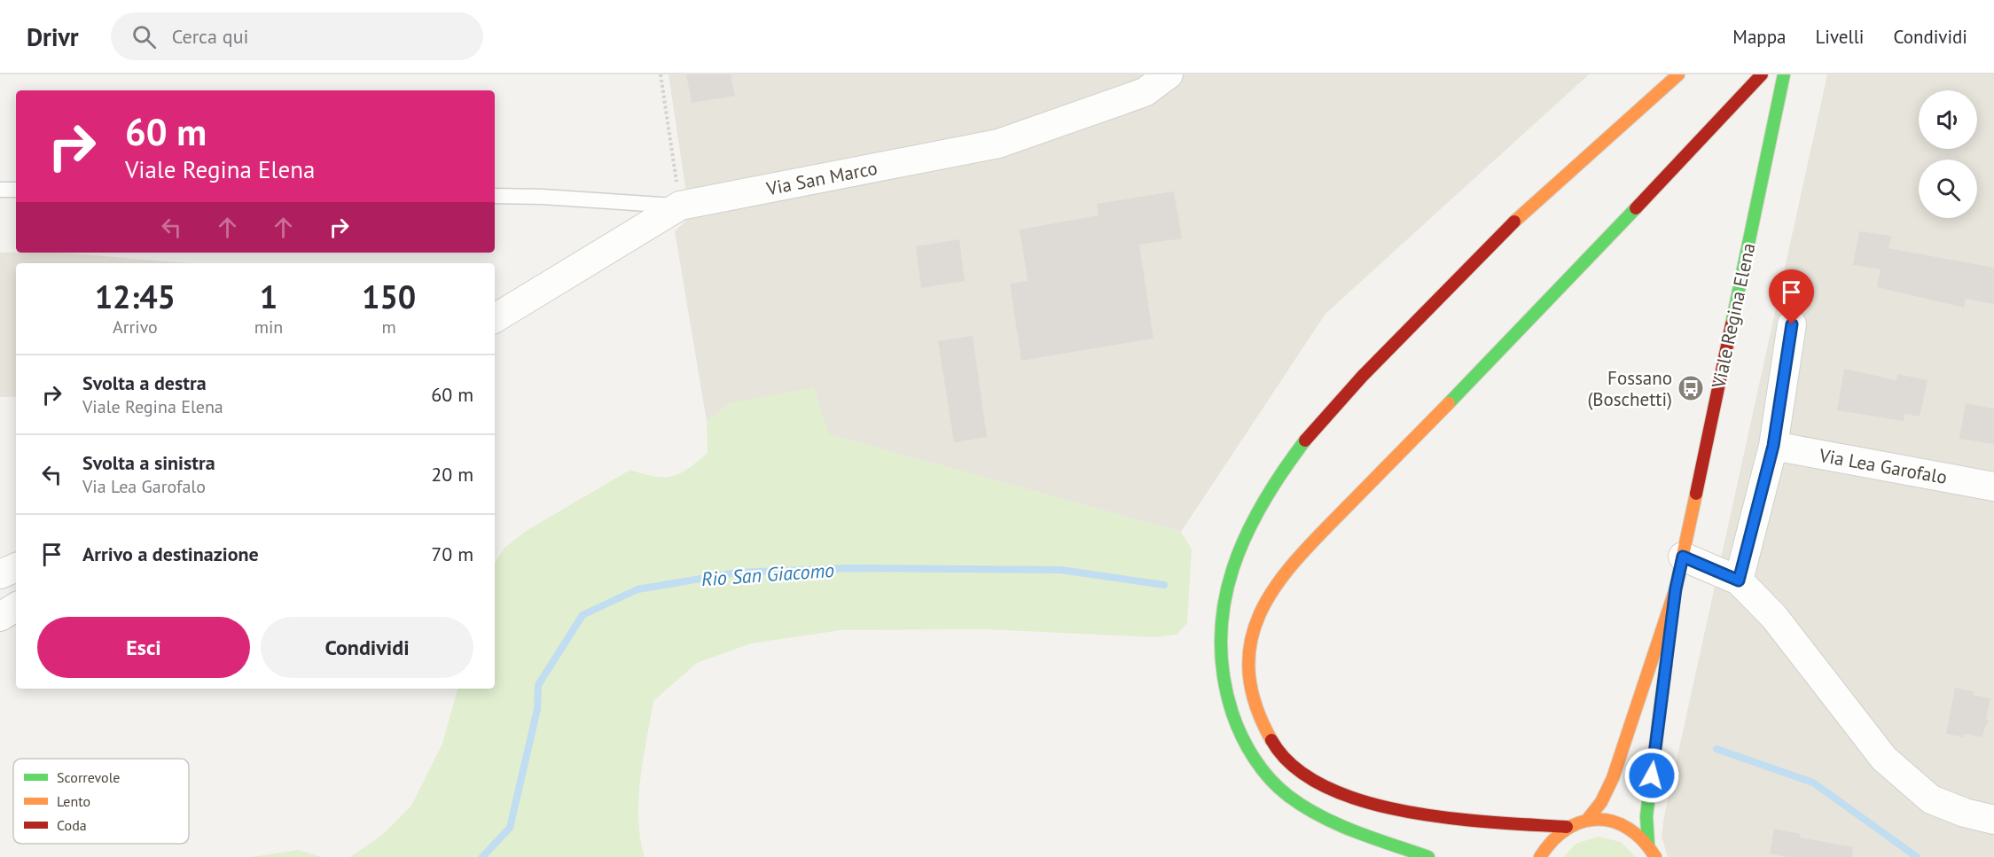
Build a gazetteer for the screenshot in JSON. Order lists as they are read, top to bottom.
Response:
{
  "streets": {
    "main road": ["Viale Regina Elena"],
    "street": ["Via San Marco", "Via Lea Garofalo"]
  },
  "water": ["Rio San Giacomo"],
  "places": {
    "bus stop": ["Fossano (Boschetti)"]
  },
  "legend": ["Scorrevole", "Lento", "Coda"],
  "page": {
    "header": "Drivr",
    "search": "Cerca qui",
    "nav": ["Mappa", "Livelli", "Condividi"],
    "turn": ["60 m", "Viale Regina Elena"],
    "eta": [
      "12:45",
      "Arrivo",
      "1",
      "min",
      "150",
      "m"
    ],
    "list": [
      {
        "name": "Svolta a destra",
        "note": "Viale Regina Elena",
        "value": "60 m"
      },
      {
        "name": "Svolta a sinistra",
        "note": "Via Lea Garofalo",
        "value": "20 m"
      },
      {
        "name": "Arrivo a destinazione",
        "value": "70 m"
      }
    ],
    "buttons": ["Esci", "Condividi"]
  }
}
